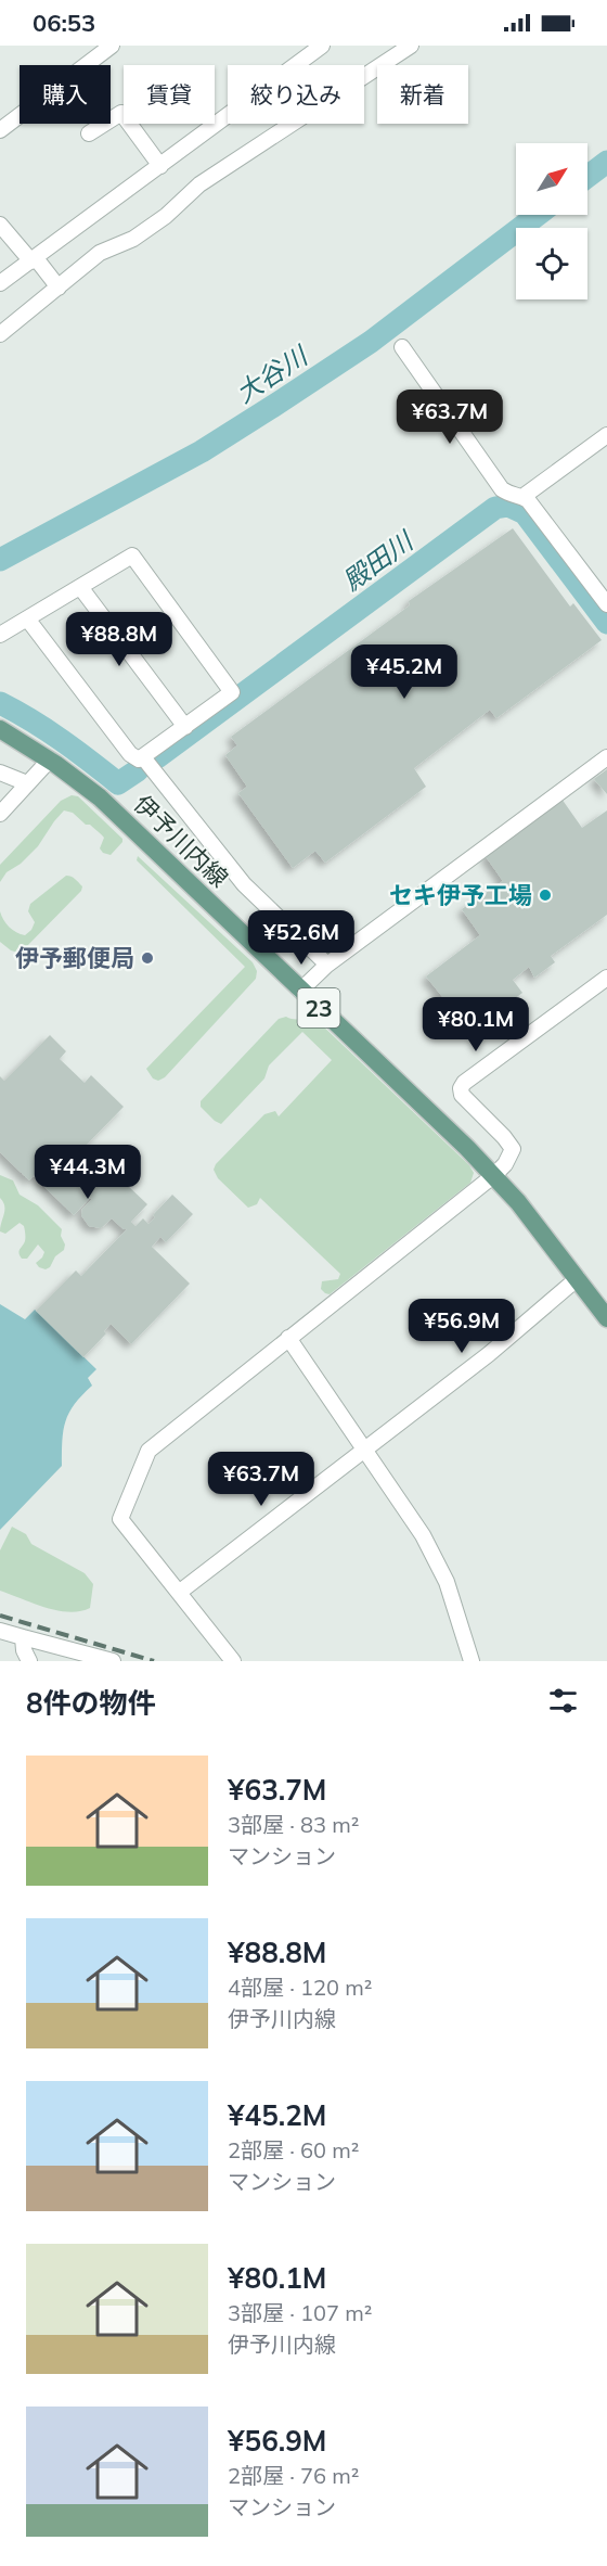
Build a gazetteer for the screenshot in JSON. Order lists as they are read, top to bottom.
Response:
{
  "streets": {
    "main road": ["伊予川内線", "23"]
  },
  "water": ["大谷川", "殿田川"],
  "places": ["セキ伊予工場", "伊予郵便局"],
  "north": "top right",
  "page": {
    "status": "06:53",
    "chip": [
      "購入",
      "賃貸",
      "絞り込み",
      "新着"
    ],
    "price": [
      "¥63.7M",
      "¥88.8M",
      "¥45.2M",
      "¥52.6M",
      "¥80.1M",
      "¥44.3M",
      "¥56.9M",
      "¥63.7M"
    ],
    "heading": "8件の物件",
    "list": [
      {
        "name": "¥63.7M",
        "note": "3部屋 · 83 m² · マンション"
      },
      {
        "name": "¥88.8M",
        "note": "4部屋 · 120 m² · 伊予川内線"
      },
      {
        "name": "¥45.2M",
        "note": "2部屋 · 60 m² · マンション"
      },
      {
        "name": "¥80.1M",
        "note": "3部屋 · 107 m² · 伊予川内線"
      },
      {
        "name": "¥56.9M",
        "note": "2部屋 · 76 m² · マンション"
      }
    ]
  }
}
